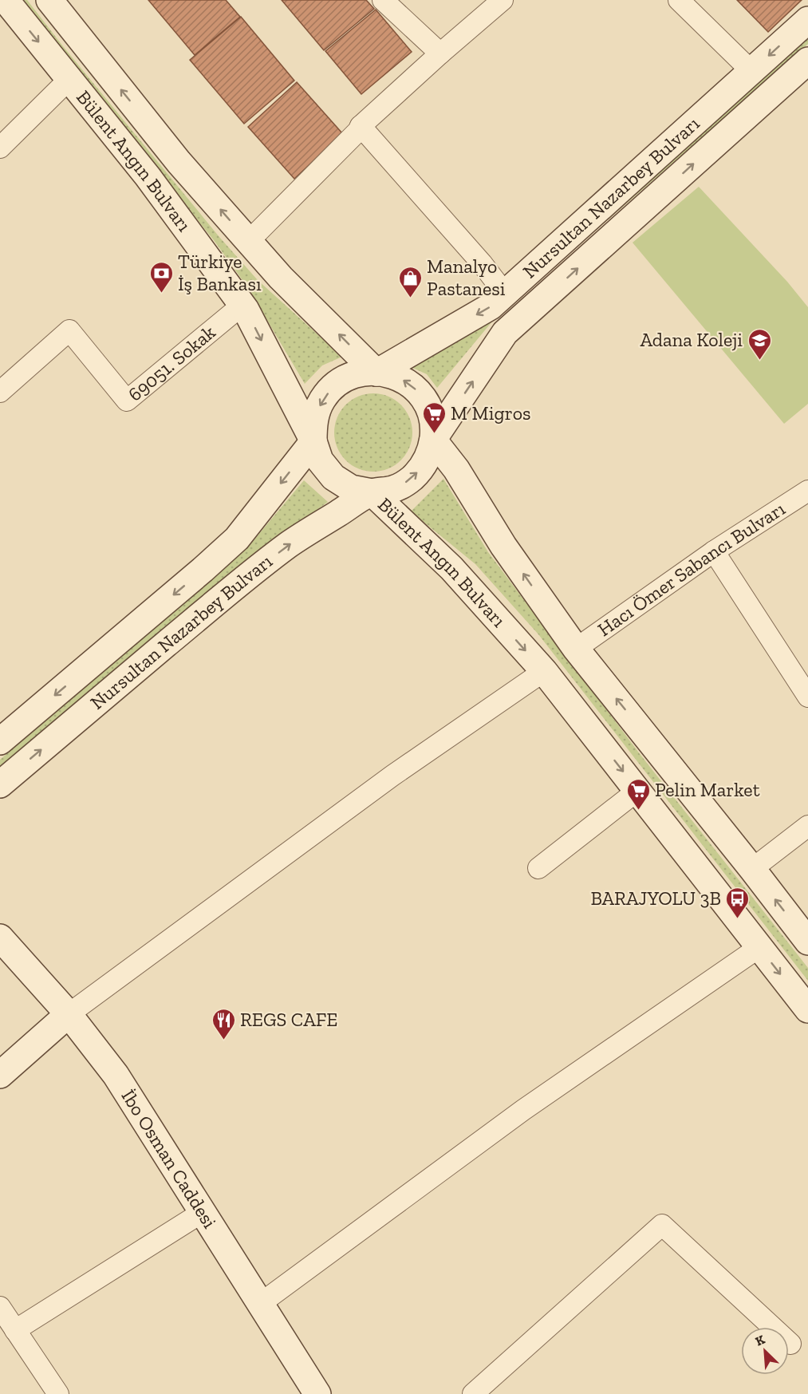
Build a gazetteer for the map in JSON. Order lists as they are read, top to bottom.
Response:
{
  "streets": {
    "main road": ["Bülent Angın Bulvarı", "Nursultan Nazarbey Bulvarı", "İbo Osman Caddesi"],
    "street": ["69051. Sokak", "Hacı Ömer Sabancı Bulvarı"]
  },
  "crossings": [
    ["Bülent Angın Bulvarı", "Nursultan Nazarbey Bulvarı"],
    ["Bülent Angın Bulvarı", "69051. Sokak"]
  ],
  "places": {
    "bank": ["Türkiye İş Bankası"],
    "shop": ["Manalyo Pastanesi"],
    "school or university": ["Adana Koleji"],
    "supermarket": ["M Migros", "Pelin Market"],
    "bus stop": ["BARAJYOLU 3B"],
    "restaurant": ["REGS CAFE"]
  },
  "north": "top left"
}
